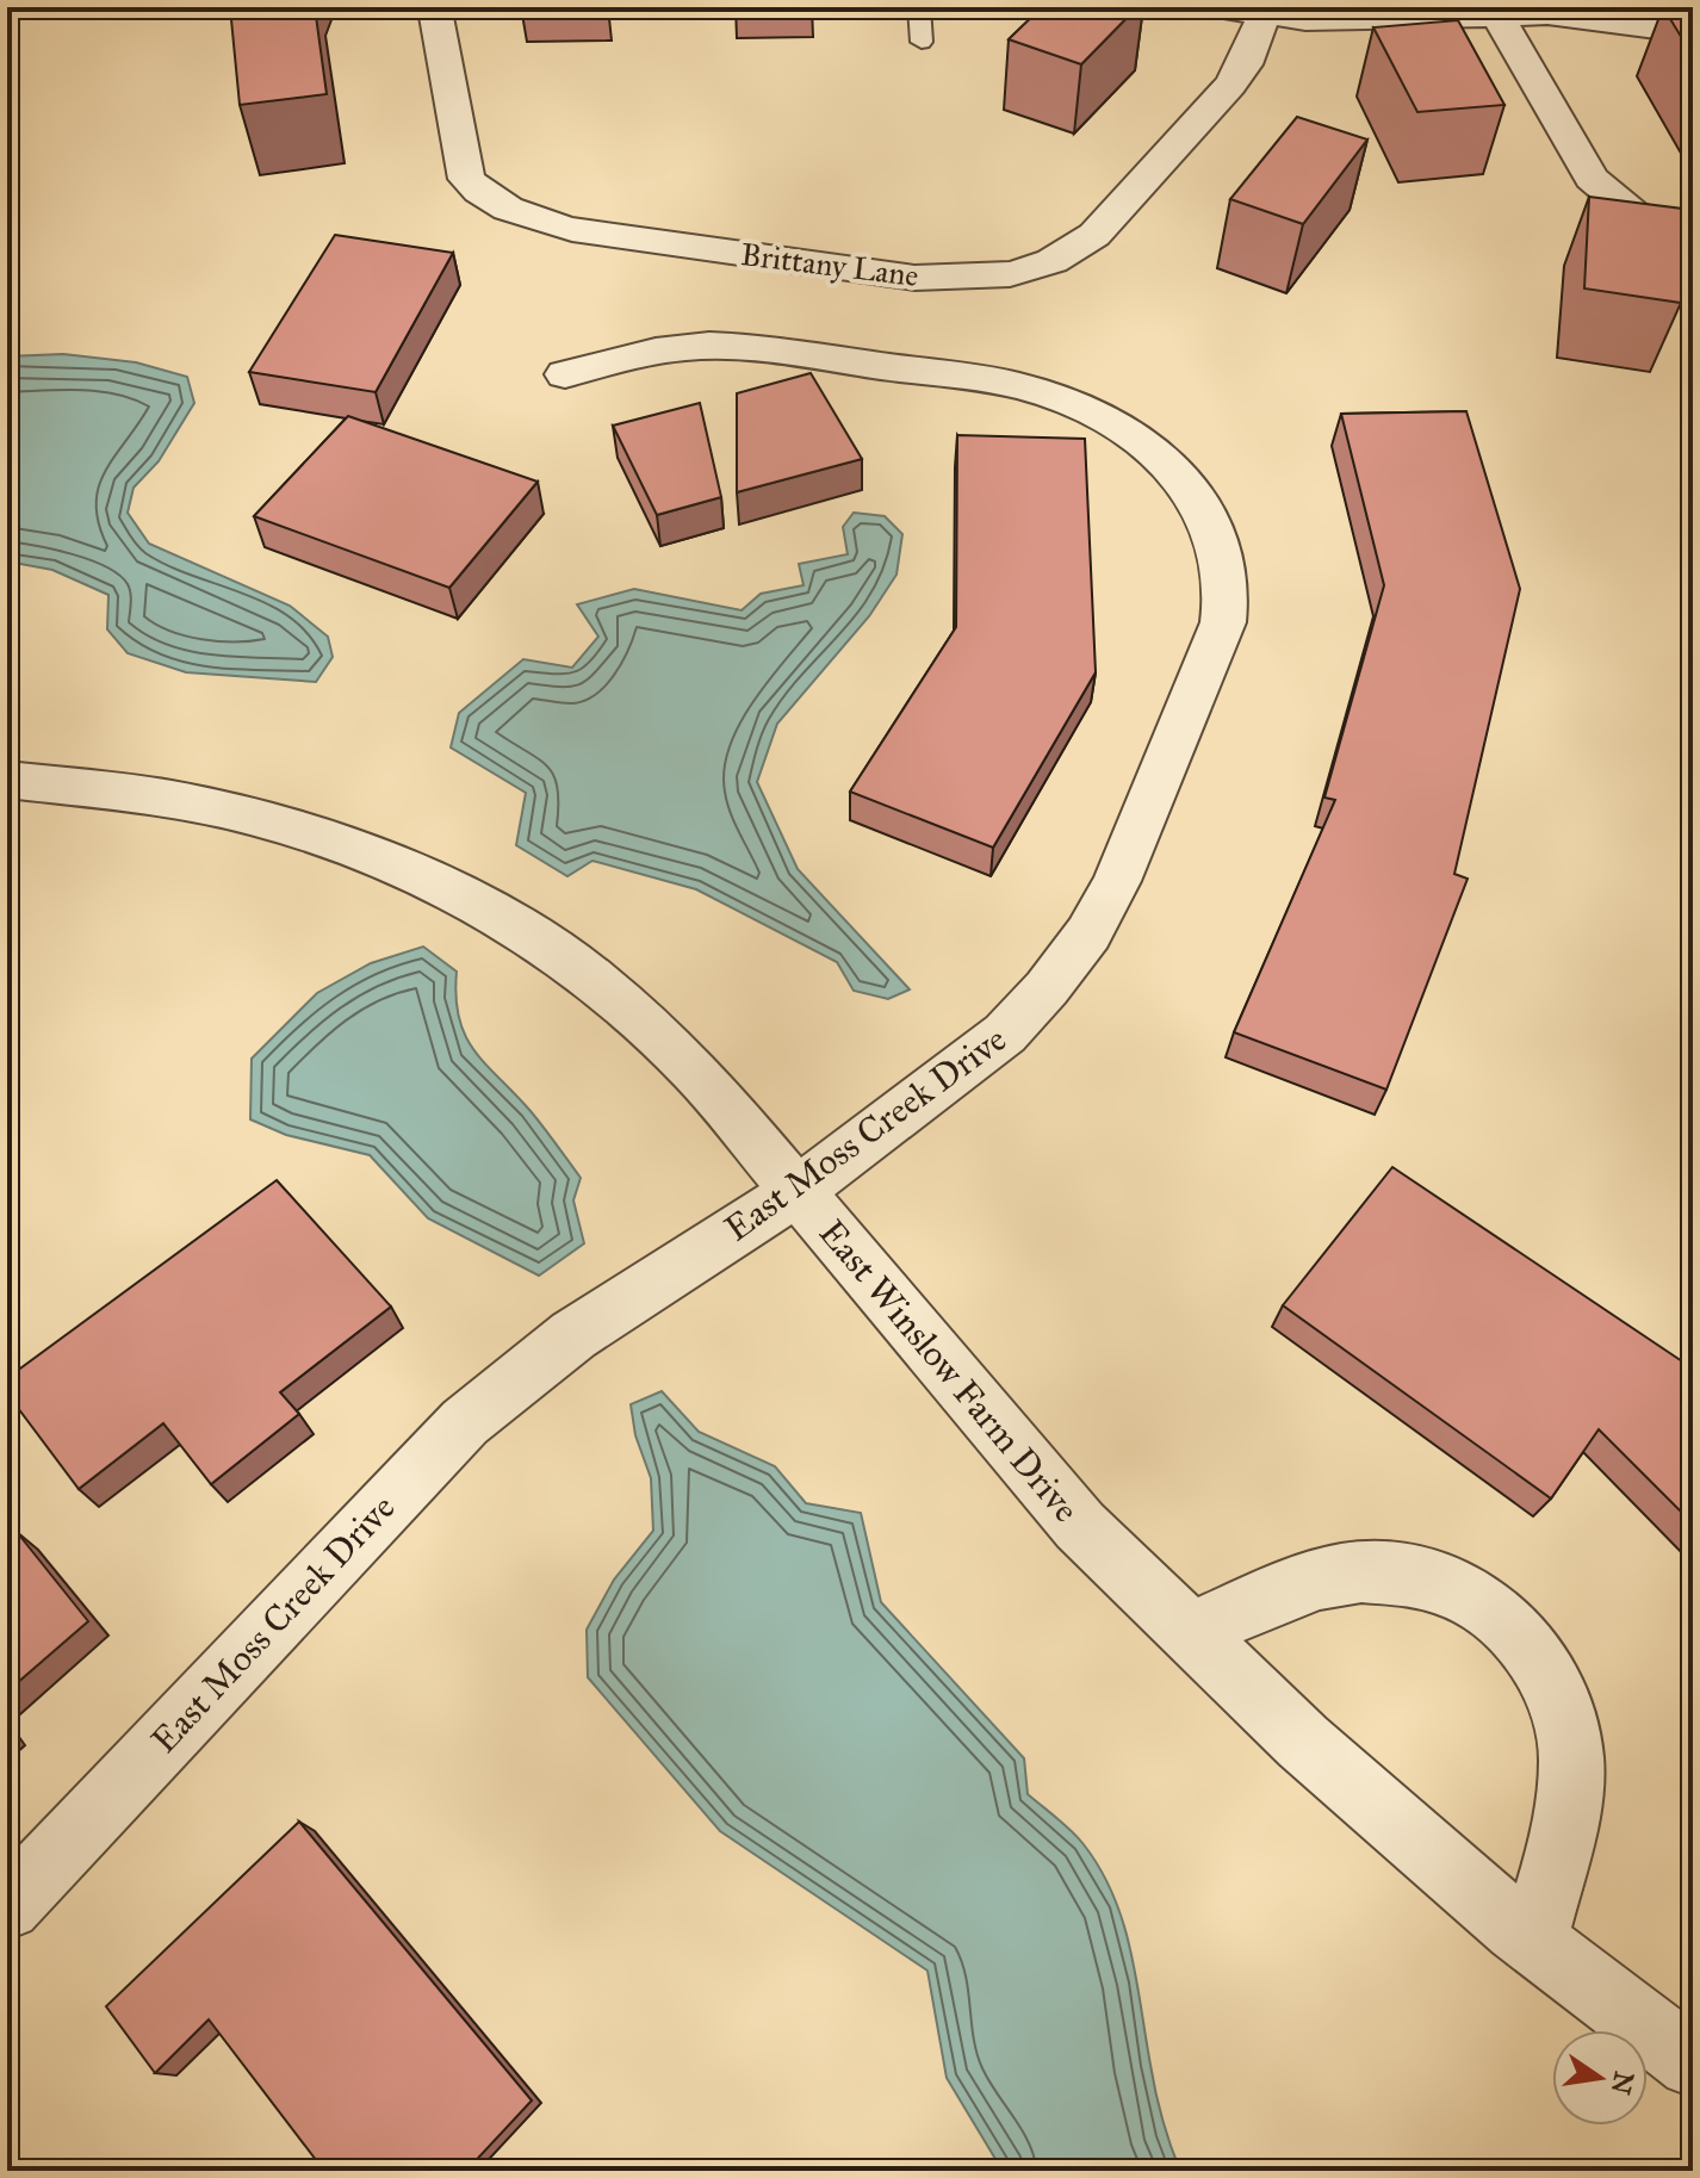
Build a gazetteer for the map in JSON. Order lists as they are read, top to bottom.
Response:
{
  "streets": {
    "street": ["Brittany Lane", "East Moss Creek Drive", "East Winslow Farm Drive"]
  },
  "crossings": [
    ["East Moss Creek Drive", "East Winslow Farm Drive"]
  ],
  "north": "right"
}
